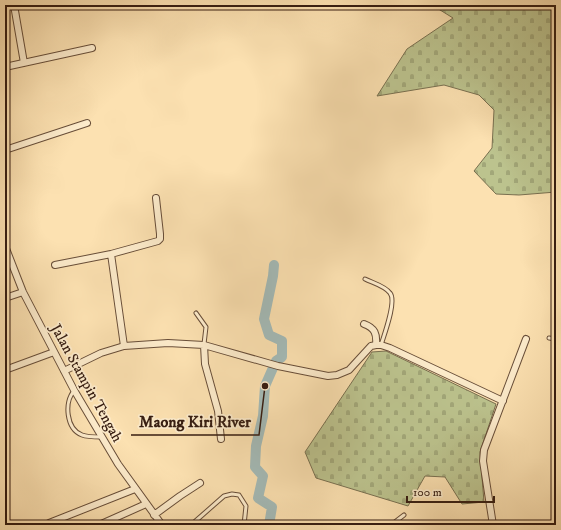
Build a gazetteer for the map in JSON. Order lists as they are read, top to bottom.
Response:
{
  "streets": {
    "street": ["Jalan Stampin Tengah"]
  },
  "places": ["Maong Kiri River"],
  "scale_bar": "100 m"
}
